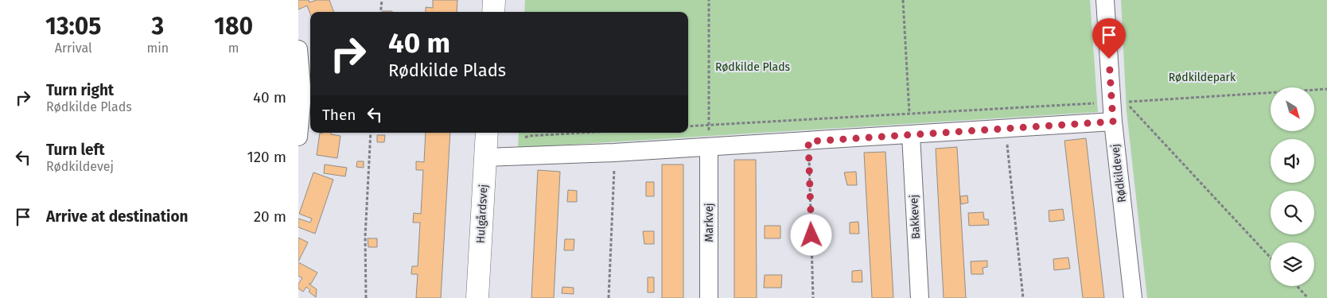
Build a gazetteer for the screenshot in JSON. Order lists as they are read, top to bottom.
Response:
{
  "streets": {
    "main road": ["Hulgårdsvej"],
    "street": ["Rødkildevej", "Bakkevej", "Markvej"]
  },
  "parks": ["Rødkilde Plads", "Rødkildepark"],
  "north": "bottom right",
  "page": {
    "eta": [
      "13:05",
      "Arrival",
      "3",
      "min",
      "180",
      "m"
    ],
    "turn": ["40 m", "Rødkilde Plads"],
    "list": [
      {
        "name": "Turn right",
        "note": "Rødkilde Plads",
        "value": "40 m"
      },
      {
        "name": "Turn left",
        "note": "Rødkildevej",
        "value": "120 m"
      },
      {
        "name": "Arrive at destination",
        "value": "20 m"
      }
    ],
    "then": "Then"
  }
}
